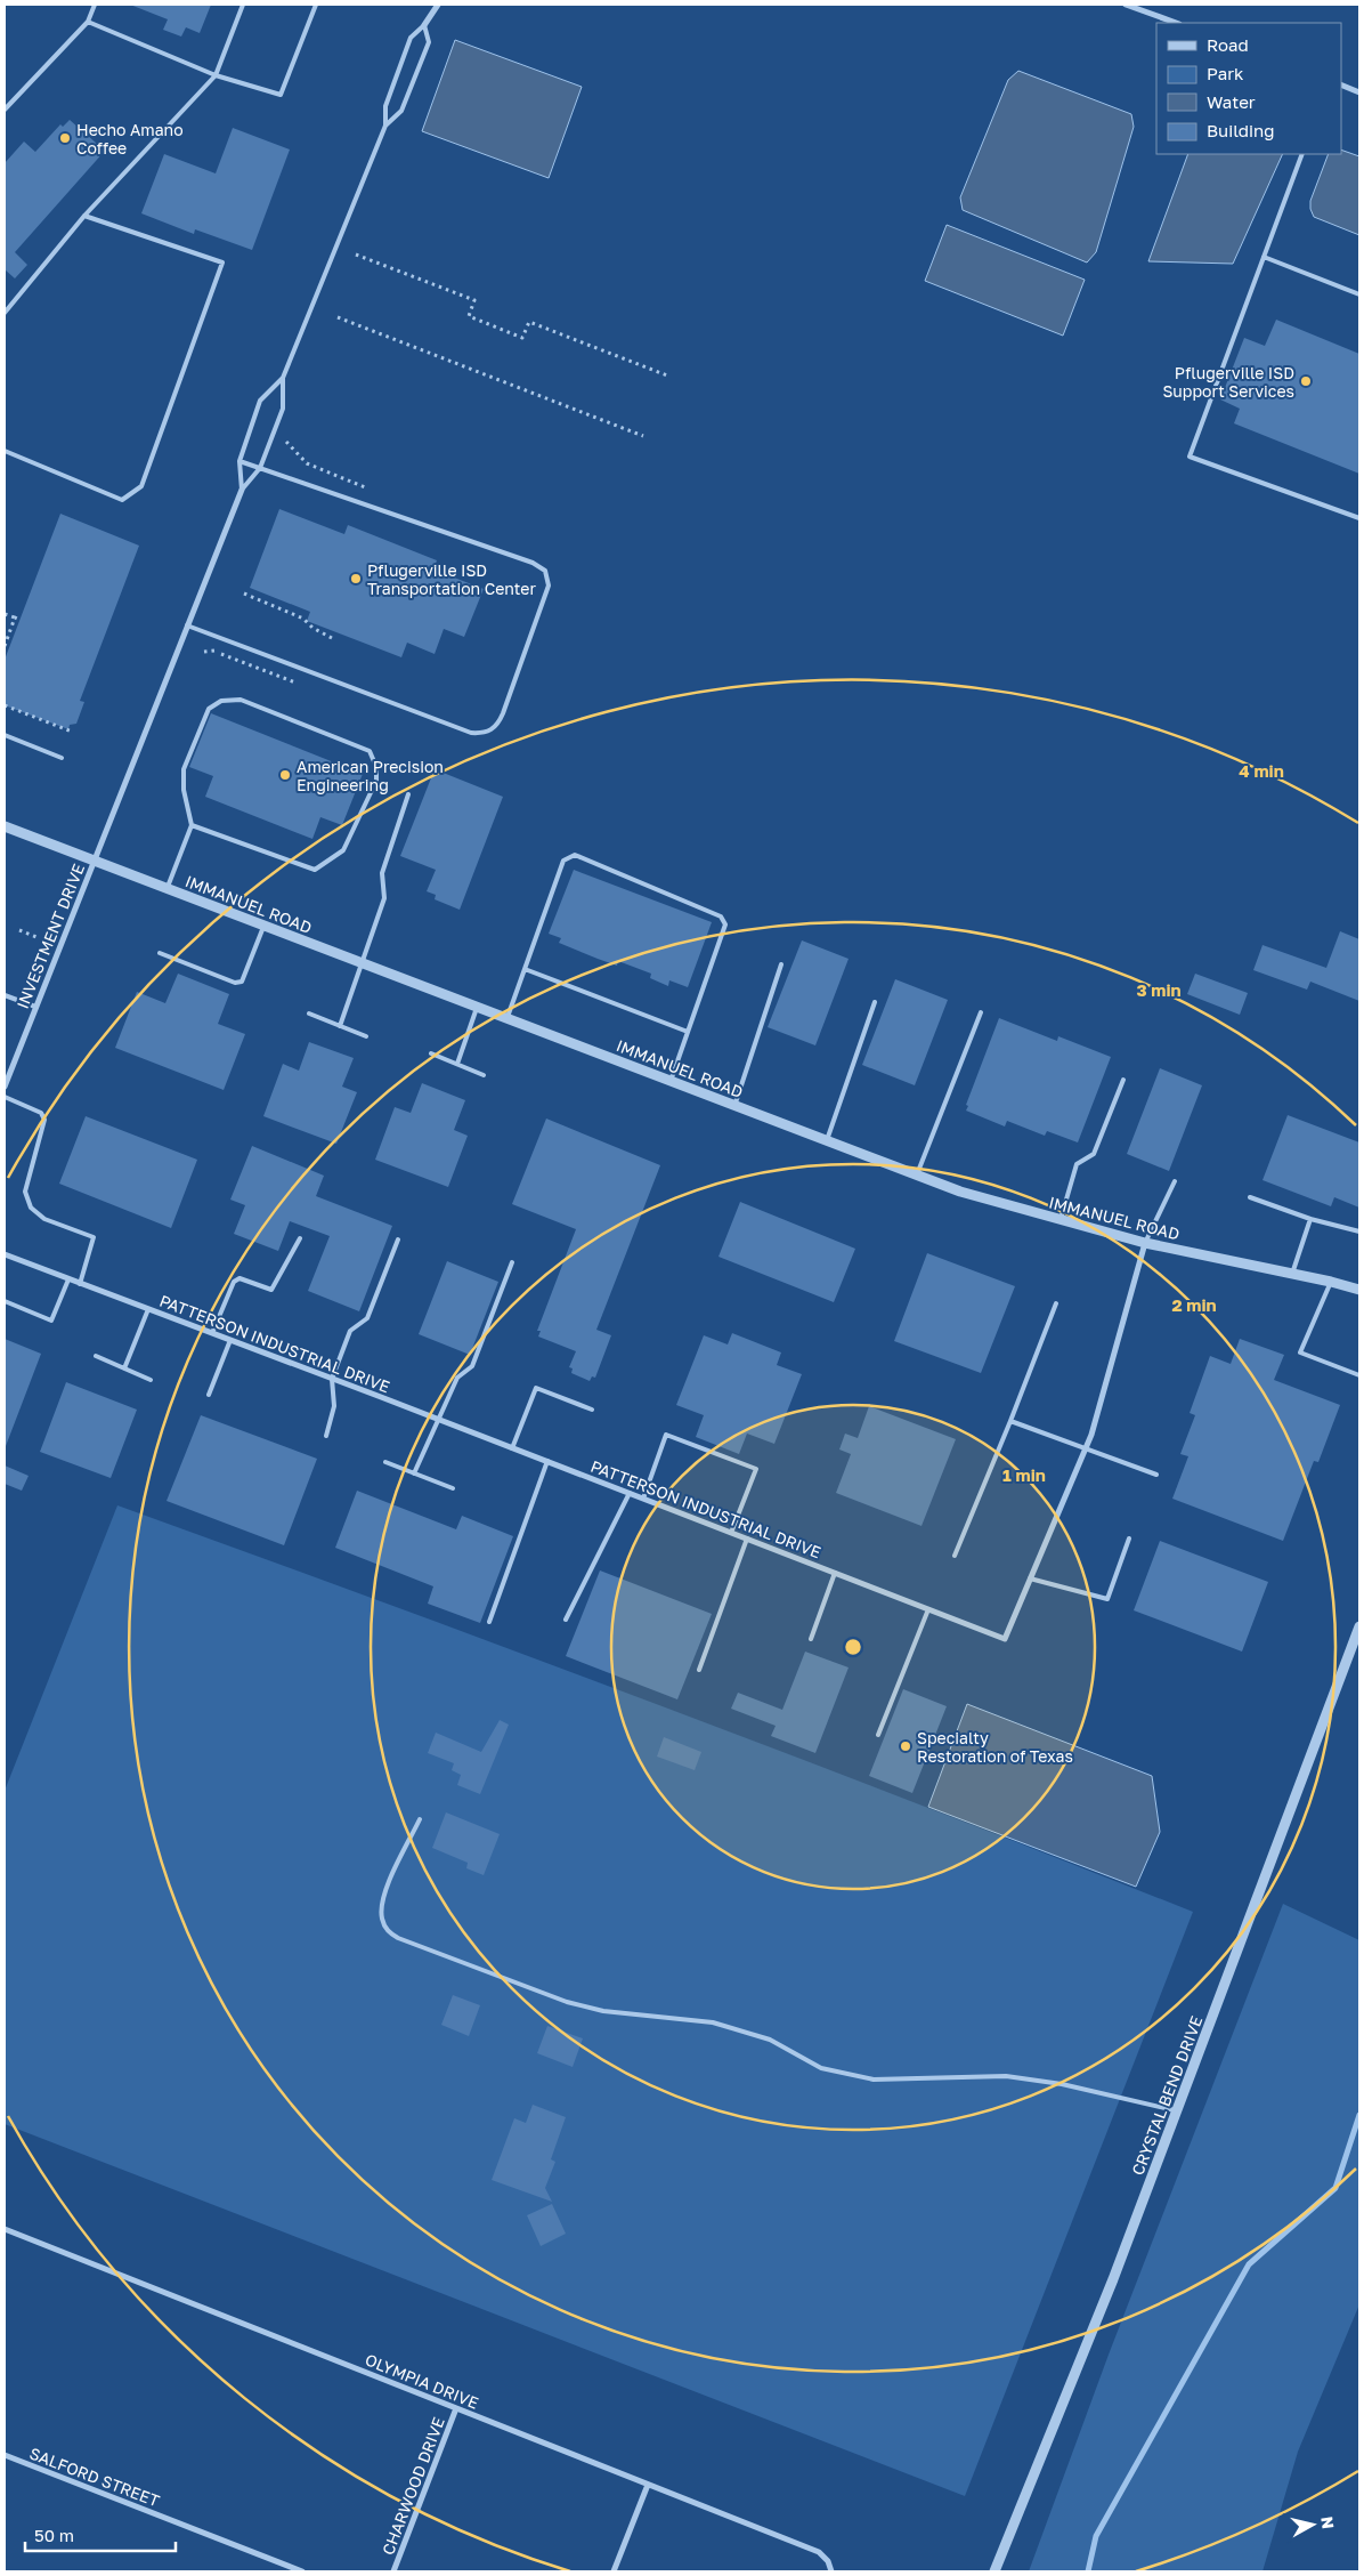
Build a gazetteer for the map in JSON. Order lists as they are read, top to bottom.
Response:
{
  "streets": {
    "street": [
      "IMMANUEL ROAD",
      "INVESTMENT DRIVE",
      "PATTERSON INDUSTRIAL DRIVE",
      "CRYSTAL BEND DRIVE",
      "OLYMPIA DRIVE",
      "SALFORD STREET",
      "CHARWOOD DRIVE"
    ]
  },
  "crossings": [
    ["IMMANUEL ROAD", "INVESTMENT DRIVE"],
    ["IMMANUEL ROAD", "PATTERSON INDUSTRIAL DRIVE"],
    ["OLYMPIA DRIVE", "CHARWOOD DRIVE"]
  ],
  "places": [
    "Hecho Amano Coffee",
    "Pflugerville ISD Support Services",
    "Pflugerville ISD Transportation Center",
    "American Precision Engineering",
    "Specialty Restoration of Texas"
  ],
  "legend": [
    "Road",
    "Park",
    "Water",
    "Building"
  ],
  "scale_bar": "50 m",
  "north": "right",
  "rings": [
    "4 min",
    "3 min",
    "2 min",
    "1 min"
  ]
}
